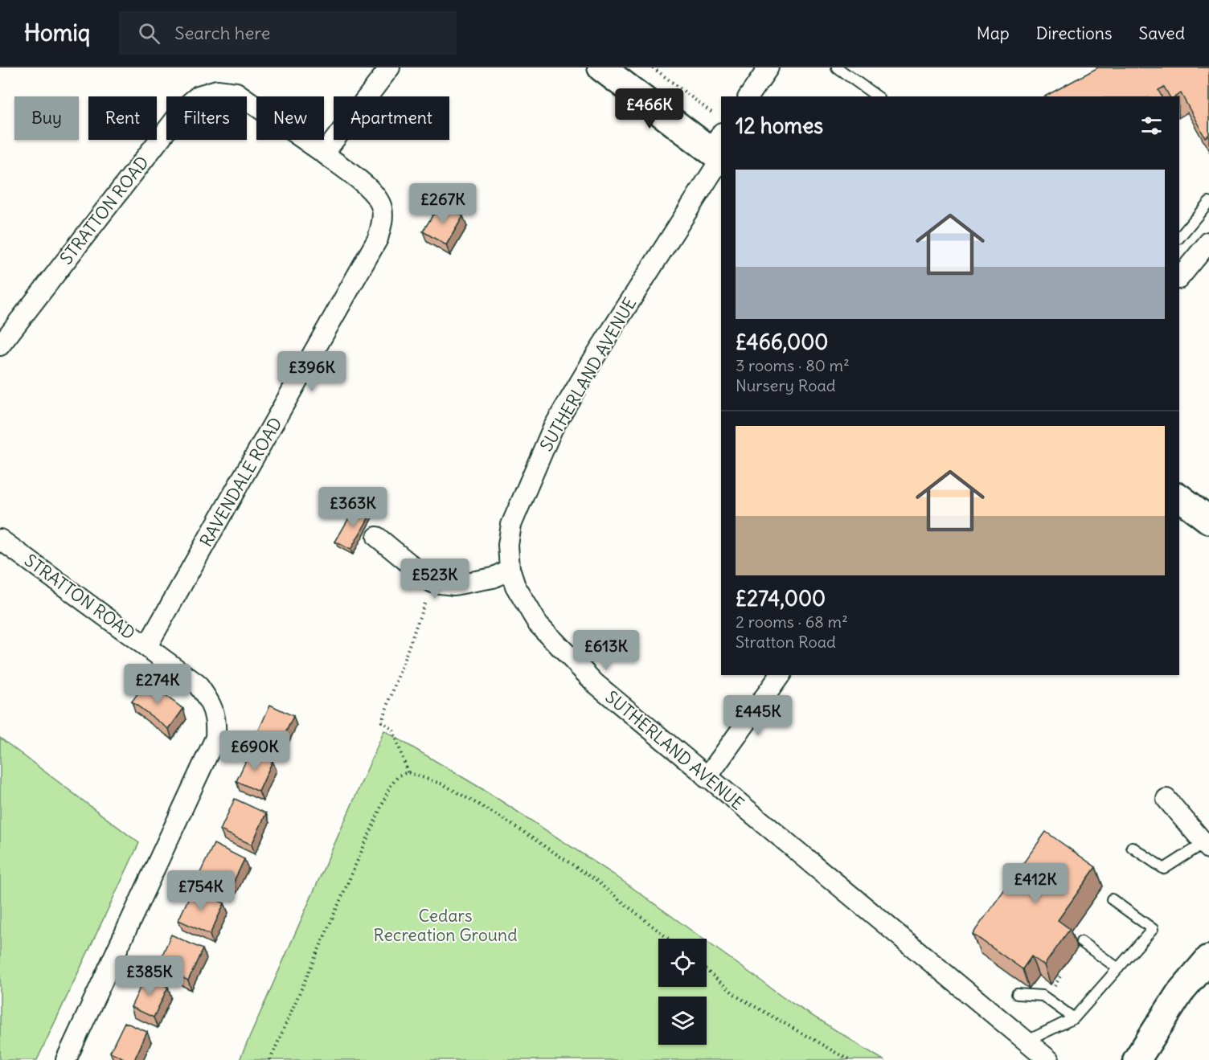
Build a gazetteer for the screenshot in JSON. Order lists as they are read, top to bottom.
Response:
{
  "streets": {
    "street": ["STRATTON ROAD", "SUTHERLAND AVENUE", "RAVENDALE ROAD"]
  },
  "crossings": [
    ["STRATTON ROAD", "RAVENDALE ROAD"]
  ],
  "parks": ["Cedars Recreation Ground"],
  "page": {
    "header": "Homiq",
    "search": "Search here",
    "nav": ["Map", "Directions", "Saved"],
    "price": [
      "£466K",
      "£267K",
      "£396K",
      "£363K",
      "£523K",
      "£613K",
      "£274K",
      "£445K",
      "£690K",
      "£412K",
      "£754K",
      "£385K"
    ],
    "chip": [
      "Buy",
      "Rent",
      "Filters",
      "New",
      "Apartment"
    ],
    "heading": "12 homes",
    "list": [
      {
        "name": "£466,000",
        "note": "3 rooms · 80 m² · Nursery Road"
      },
      {
        "name": "£274,000",
        "note": "2 rooms · 68 m² · Stratton Road"
      }
    ]
  }
}
